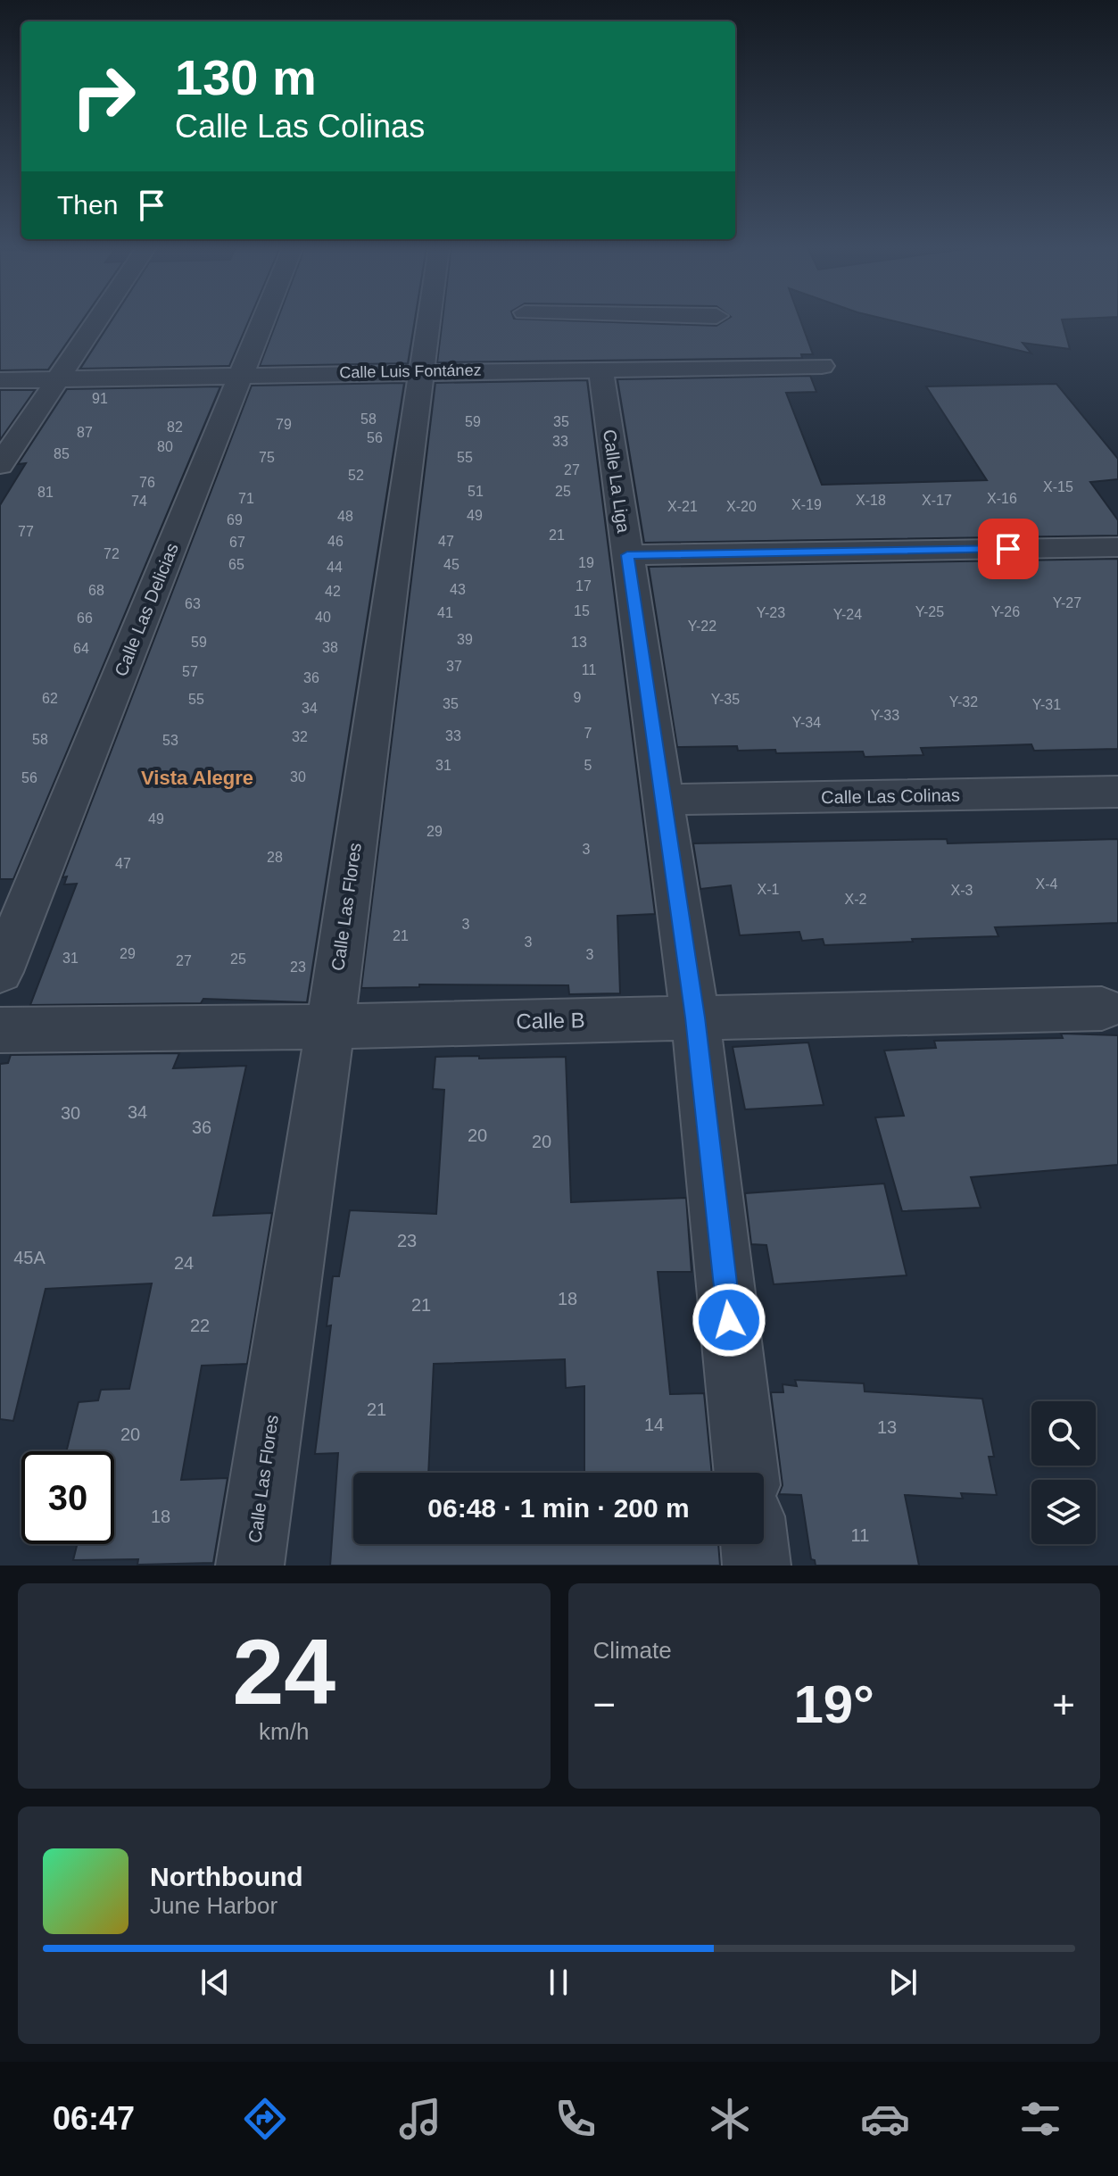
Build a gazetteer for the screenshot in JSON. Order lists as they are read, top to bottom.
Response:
{
  "streets": {
    "street": [
      "Calle Luis Fontánez",
      "Calle La Liga",
      "Calle Las Delicias",
      "Calle Las Colinas",
      "Calle Las Flores",
      "Calle B"
    ]
  },
  "crossings": [
    ["Calle Luis Fontánez", "Calle La Liga"],
    ["Calle Luis Fontánez", "Calle Las Delicias"],
    ["Calle Luis Fontánez", "Calle Las Flores"],
    ["Calle La Liga", "Calle Las Colinas"],
    ["Calle La Liga", "Calle B"],
    ["Calle Las Flores", "Calle B"]
  ],
  "districts": ["Vista Alegre"],
  "house_numbers": [
    "91",
    "58",
    "59",
    "35",
    "79",
    "82",
    "87",
    "56",
    "33",
    "80",
    "85",
    "75",
    "55",
    "27",
    "52",
    "76",
    "X-15",
    "51",
    "25",
    "81",
    "71",
    "X-16",
    "X-18",
    "X-17",
    "74",
    "X-19",
    "X-21",
    "X-20",
    "49",
    "48",
    "69",
    "77",
    "21",
    "46",
    "47",
    "67",
    "72",
    "19",
    "65",
    "45",
    "44",
    "17",
    "43",
    "68",
    "42",
    "Y-27",
    "63",
    "15",
    "Y-25",
    "Y-26",
    "41",
    "Y-23",
    "Y-24",
    "40",
    "66",
    "Y-22",
    "39",
    "59",
    "13",
    "38",
    "64",
    "37",
    "11",
    "57",
    "36",
    "9",
    "62",
    "55",
    "Y-35",
    "Y-32",
    "35",
    "Y-31",
    "34",
    "Y-33",
    "Y-34",
    "7",
    "33",
    "32",
    "58",
    "53",
    "31",
    "5",
    "30",
    "56",
    "49",
    "29",
    "3",
    "28",
    "47",
    "X-4",
    "X-1",
    "X-3",
    "X-2",
    "3",
    "21",
    "3",
    "29",
    "3",
    "31",
    "25",
    "27",
    "23",
    "34",
    "30",
    "36",
    "20",
    "20",
    "23",
    "45A",
    "24",
    "18",
    "21",
    "22",
    "21",
    "14",
    "13",
    "20",
    "18",
    "11"
  ],
  "page": {
    "turn": ["130 m", "Calle Las Colinas"],
    "then": "Then",
    "limit": "30",
    "trip": "06:48 · 1 min · 200 m",
    "tile": [
      ["24", "km/h"],
      "Climate"
    ],
    "heat": ["−", "19°", "+"],
    "song": ["Northbound", "June Harbor"],
    "tabs": "06:47"
  }
}
